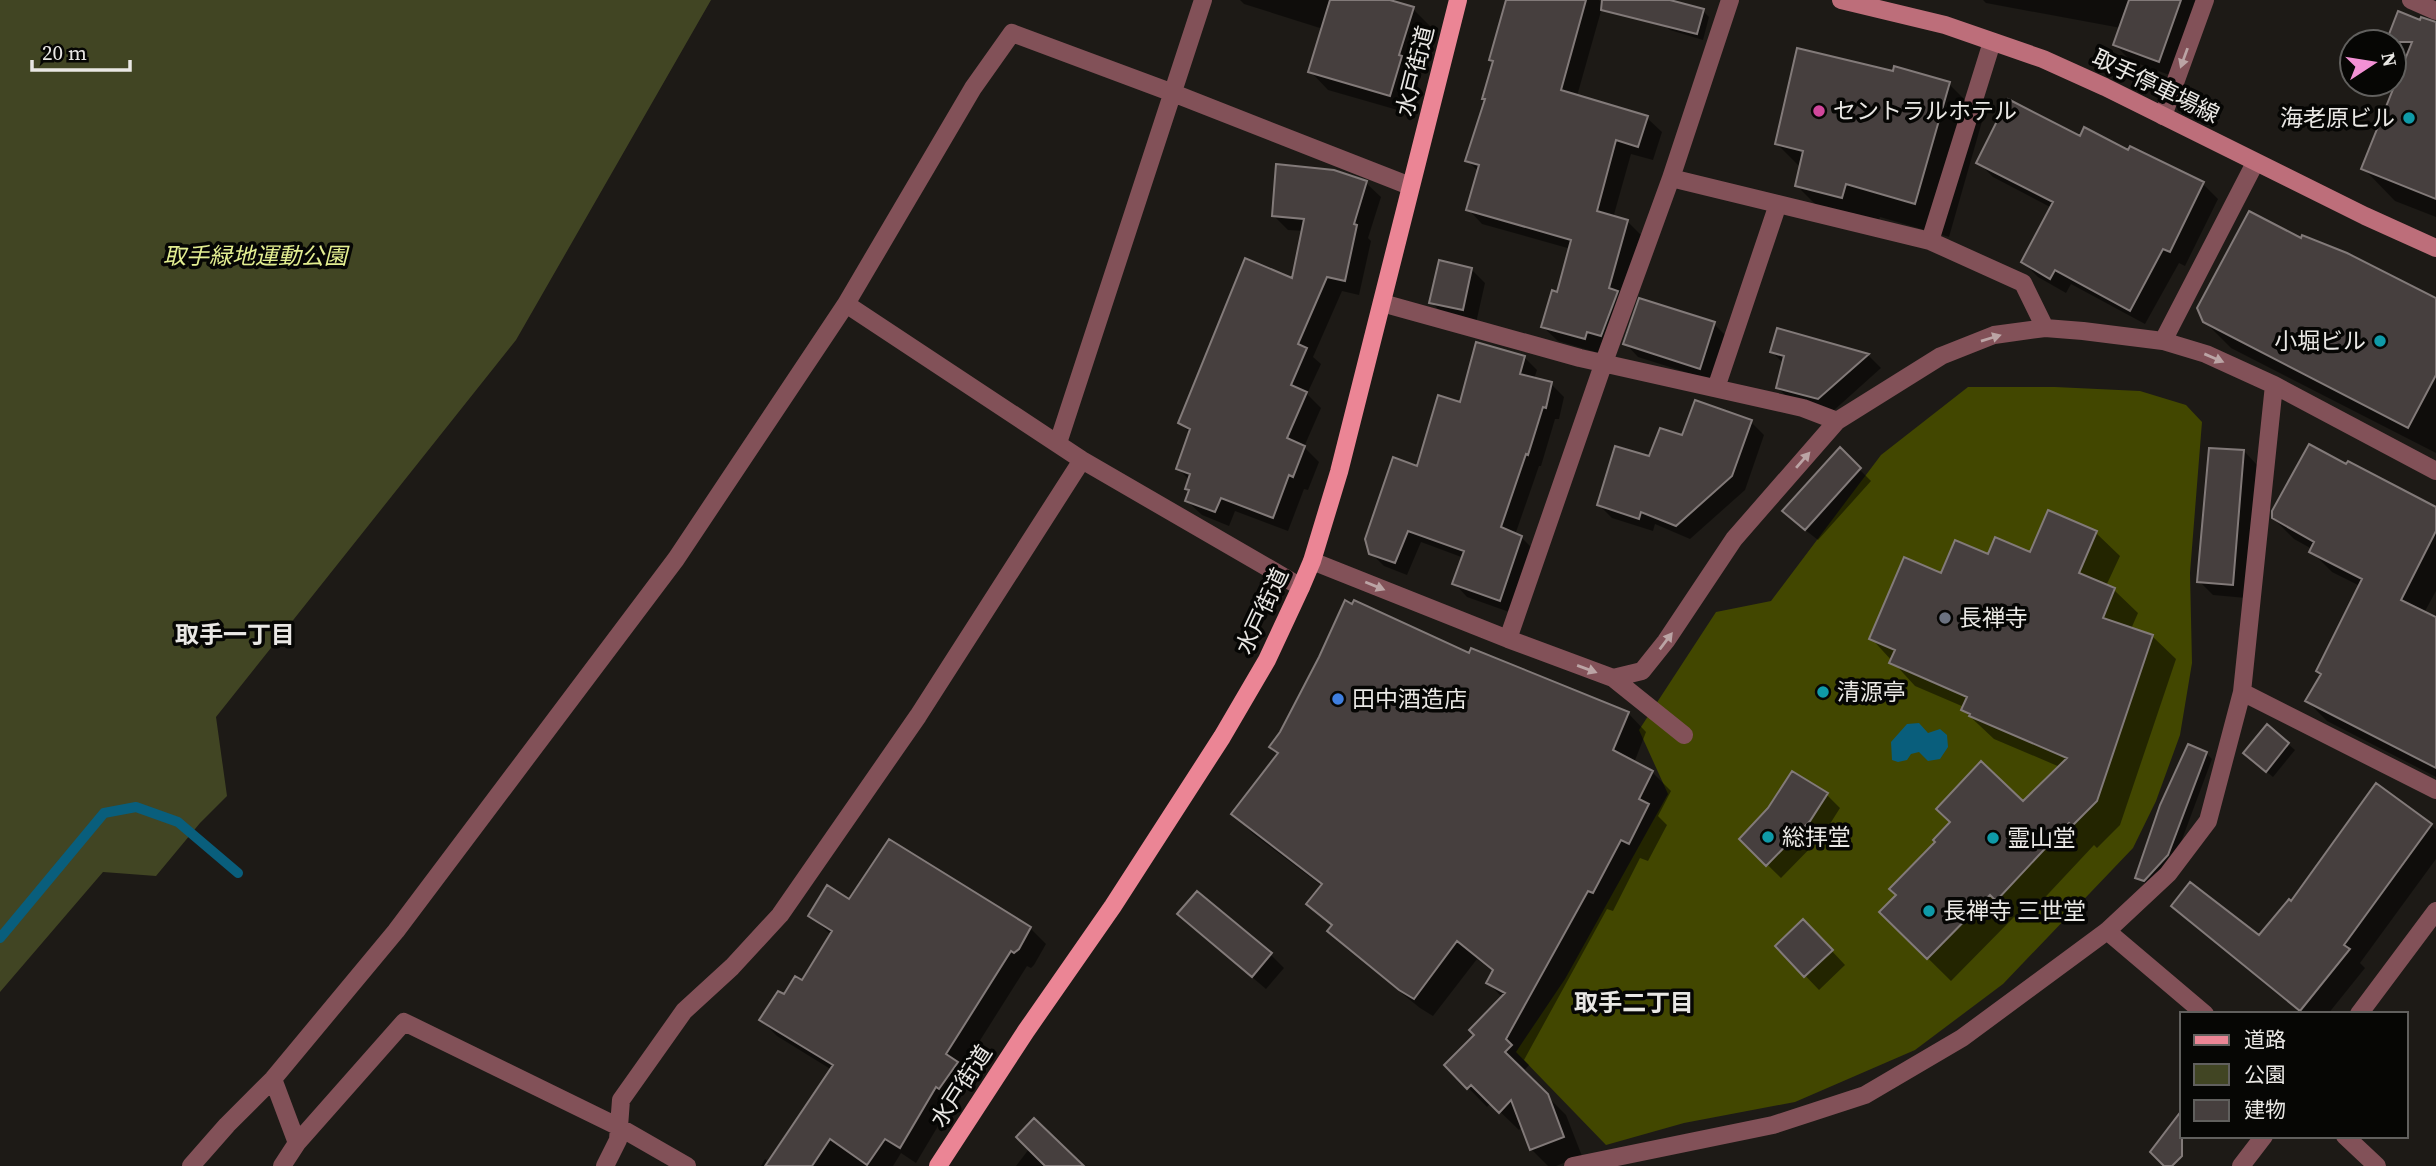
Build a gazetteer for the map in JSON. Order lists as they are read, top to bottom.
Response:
{
  "streets": {
    "main road": ["水戸街道", "取手停車場線"]
  },
  "districts": ["取手一丁目", "取手二丁目"],
  "parks": ["取手緑地運動公園"],
  "places": [
    "セントラルホテル",
    "海老原ビル",
    "小堀ビル",
    "長禅寺",
    "清源亭",
    "田中酒造店",
    "総拝堂",
    "霊山堂",
    "長禅寺 三世堂"
  ],
  "legend": ["道路", "公園", "建物"],
  "scale_bar": "20 m",
  "north": "right"
}
